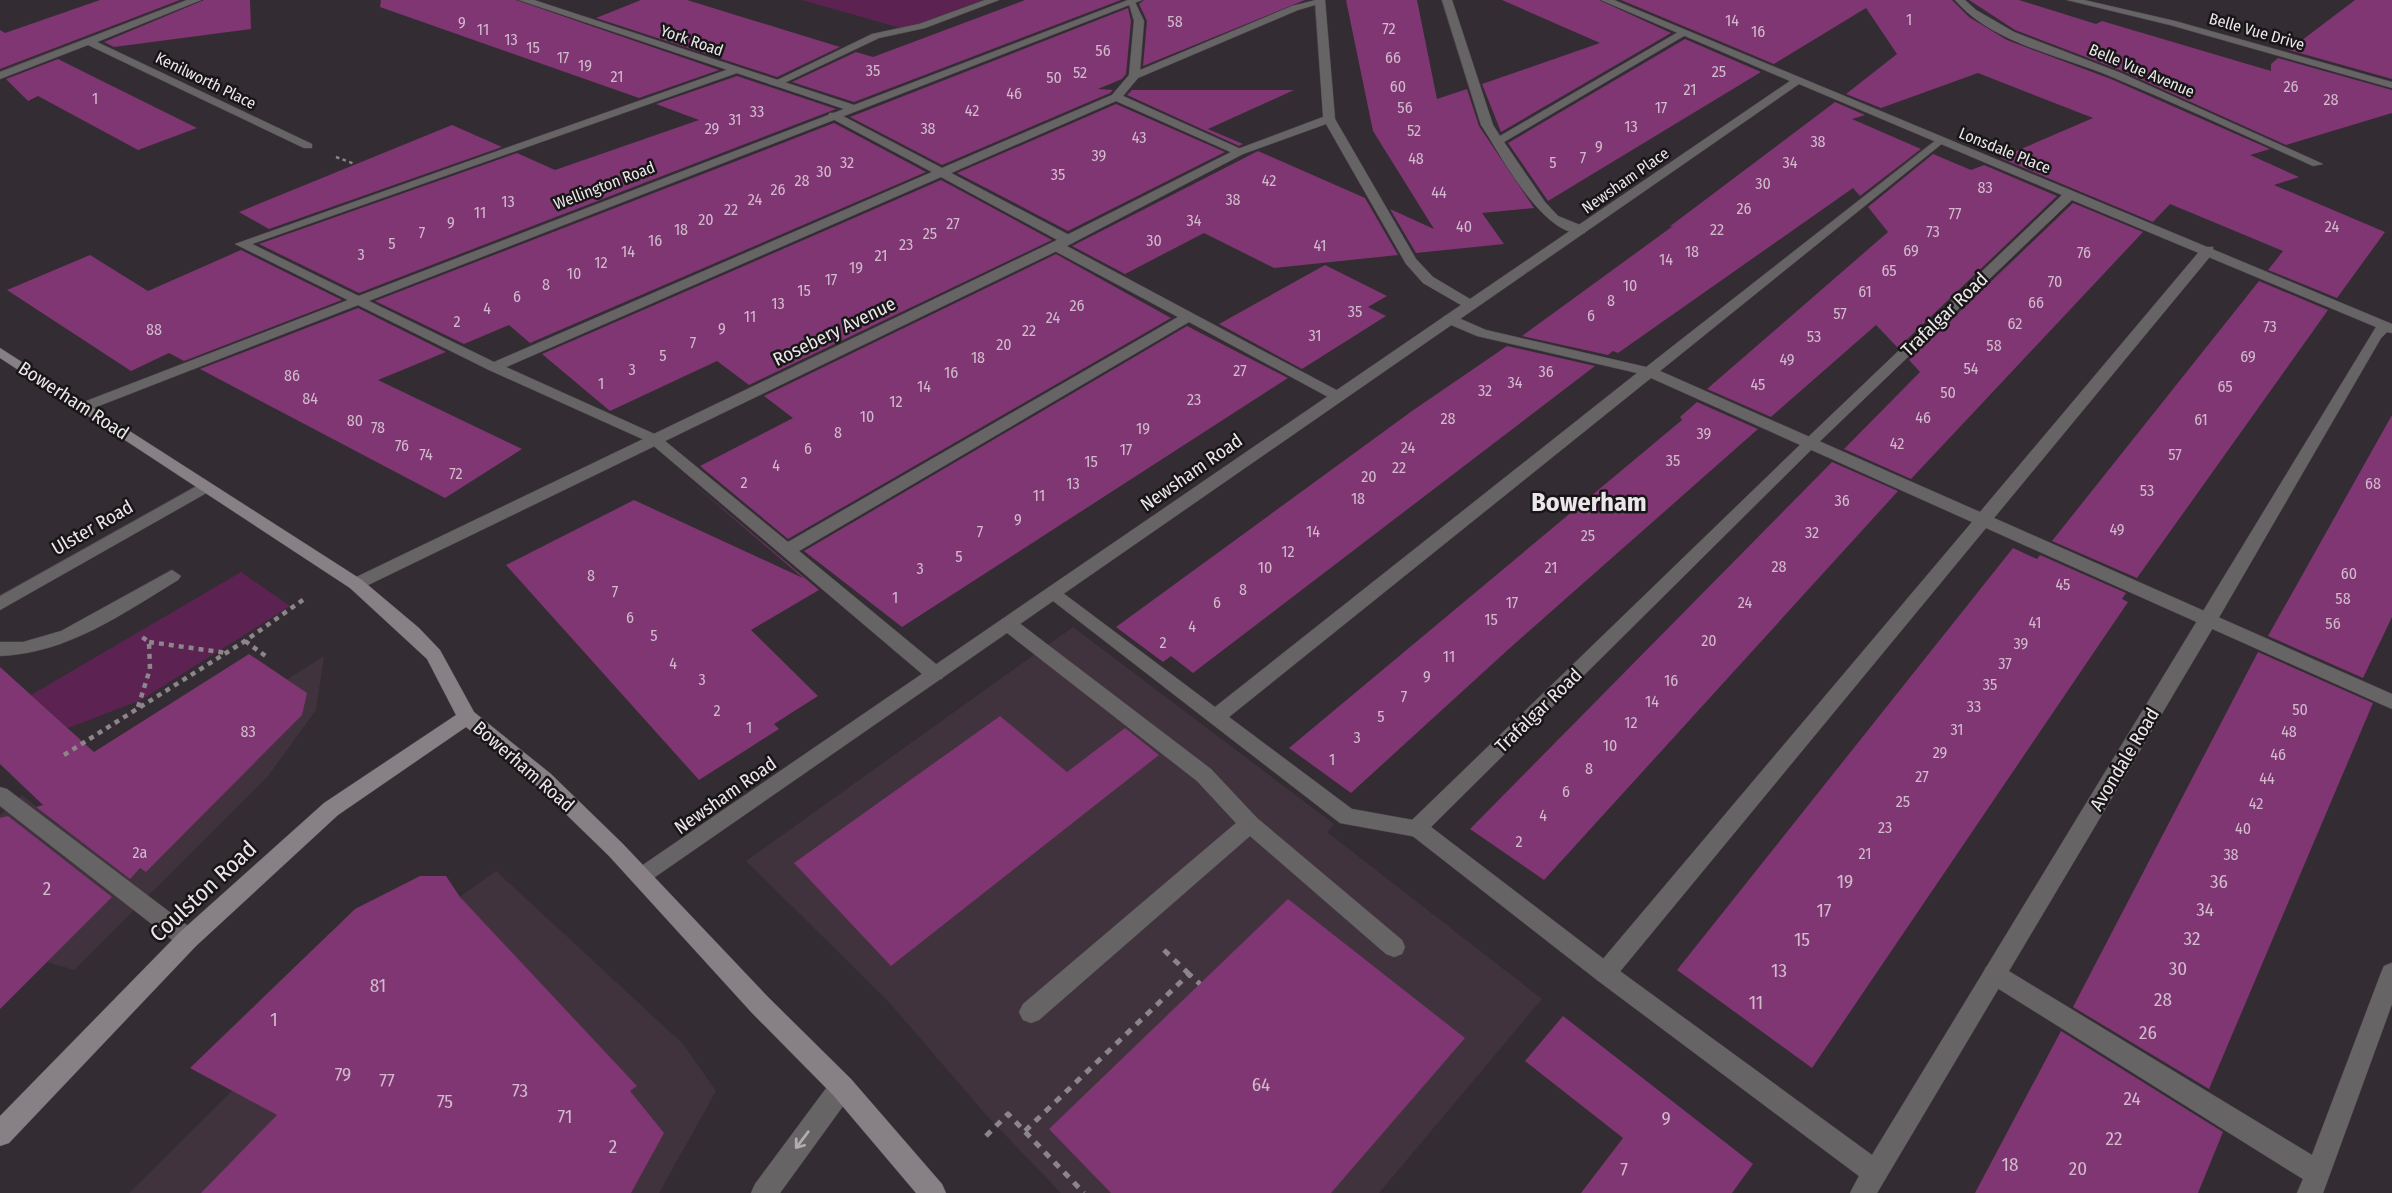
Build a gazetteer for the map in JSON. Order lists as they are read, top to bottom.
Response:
{
  "streets": {
    "street": [
      "Belle Vue Drive",
      "York Road",
      "Belle Vue Avenue",
      "Kenilworth Place",
      "Lonsdale Place",
      "Newsham Place",
      "Wellington Road",
      "Trafalgar Road",
      "Rosebery Avenue",
      "Bowerham Road",
      "Newsham Road",
      "Ulster Road",
      "Avondale Road",
      "Coulston Road"
    ]
  },
  "crossings": [
    ["York Road", "Wellington Road"],
    ["Lonsdale Place", "Newsham Place"],
    ["Lonsdale Place", "Trafalgar Road"],
    ["Lonsdale Place", "Avondale Road"],
    ["Newsham Place", "Newsham Road"],
    ["Wellington Road", "Bowerham Road"],
    ["Rosebery Avenue", "Bowerham Road"],
    ["Bowerham Road", "Newsham Road"],
    ["Bowerham Road", "Ulster Road"],
    ["Bowerham Road", "Coulston Road"]
  ],
  "districts": ["Bowerham"],
  "house_numbers": [
    "1",
    "14",
    "58",
    "9",
    "72",
    "11",
    "16",
    "13",
    "15",
    "56",
    "17",
    "66",
    "19",
    "35",
    "25",
    "52",
    "21",
    "50",
    "60",
    "26",
    "21",
    "46",
    "1",
    "28",
    "56",
    "17",
    "42",
    "33",
    "31",
    "13",
    "29",
    "38",
    "52",
    "43",
    "38",
    "9",
    "39",
    "7",
    "48",
    "32",
    "5",
    "34",
    "30",
    "35",
    "28",
    "42",
    "30",
    "83",
    "26",
    "44",
    "24",
    "38",
    "13",
    "26",
    "22",
    "11",
    "77",
    "20",
    "34",
    "9",
    "27",
    "40",
    "24",
    "18",
    "22",
    "73",
    "7",
    "25",
    "16",
    "30",
    "5",
    "23",
    "41",
    "69",
    "14",
    "18",
    "76",
    "3",
    "21",
    "14",
    "12",
    "19",
    "65",
    "10",
    "17",
    "70",
    "8",
    "10",
    "15",
    "61",
    "6",
    "8",
    "66",
    "13",
    "26",
    "4",
    "35",
    "57",
    "6",
    "11",
    "24",
    "2",
    "62",
    "73",
    "9",
    "88",
    "22",
    "31",
    "53",
    "7",
    "20",
    "58",
    "5",
    "69",
    "18",
    "49",
    "54",
    "3",
    "27",
    "36",
    "16",
    "86",
    "34",
    "1",
    "45",
    "14",
    "65",
    "32",
    "50",
    "84",
    "23",
    "12",
    "10",
    "46",
    "28",
    "61",
    "80",
    "78",
    "19",
    "8",
    "39",
    "42",
    "76",
    "24",
    "6",
    "17",
    "74",
    "57",
    "35",
    "15",
    "4",
    "22",
    "72",
    "20",
    "2",
    "13",
    "68",
    "53",
    "11",
    "18",
    "36",
    "9",
    "49",
    "7",
    "14",
    "32",
    "25",
    "12",
    "5",
    "28",
    "10",
    "21",
    "3",
    "60",
    "8",
    "45",
    "8",
    "7",
    "1",
    "58",
    "6",
    "17",
    "24",
    "6",
    "15",
    "41",
    "56",
    "4",
    "5",
    "20",
    "2",
    "39",
    "11",
    "4",
    "37",
    "9",
    "3",
    "16",
    "35",
    "7",
    "14",
    "33",
    "50",
    "2",
    "5",
    "12",
    "1",
    "31",
    "83",
    "48",
    "3",
    "10",
    "29",
    "46",
    "1",
    "8",
    "27",
    "44",
    "6",
    "25",
    "42",
    "4",
    "23",
    "40",
    "2",
    "2a",
    "21",
    "38",
    "19",
    "36",
    "2",
    "34",
    "17",
    "32",
    "15",
    "30",
    "13",
    "81",
    "28",
    "11",
    "1",
    "26",
    "79",
    "77",
    "64",
    "73",
    "24",
    "75",
    "71",
    "9",
    "22",
    "2",
    "18",
    "20",
    "7"
  ]
}
